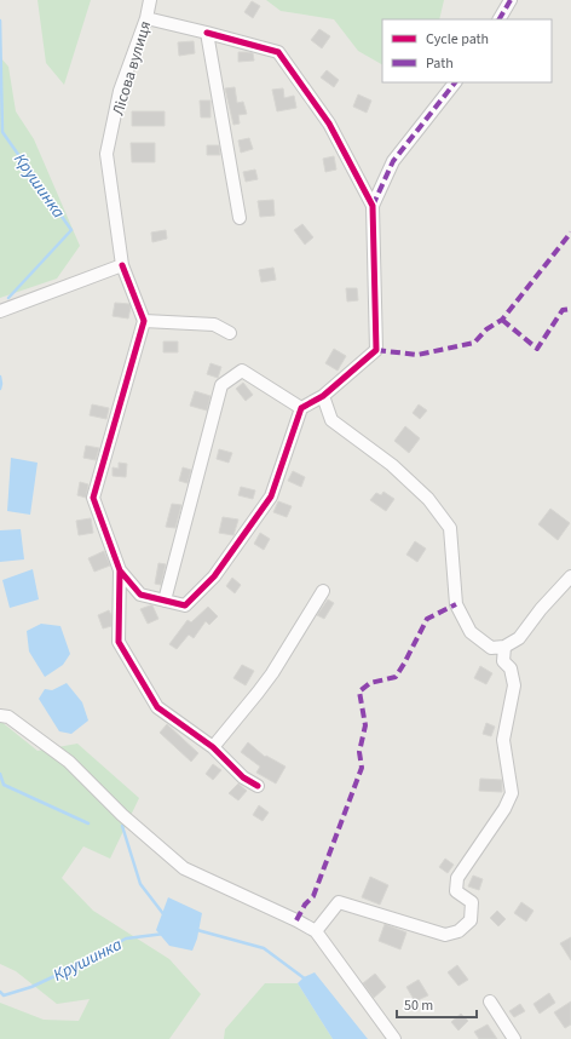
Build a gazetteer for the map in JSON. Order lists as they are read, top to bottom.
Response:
{
  "streets": {
    "street": ["Лісова вулиця"]
  },
  "water": ["Крушинка"],
  "legend": ["Cycle path", "Path"],
  "scale_bar": "50 m"
}
